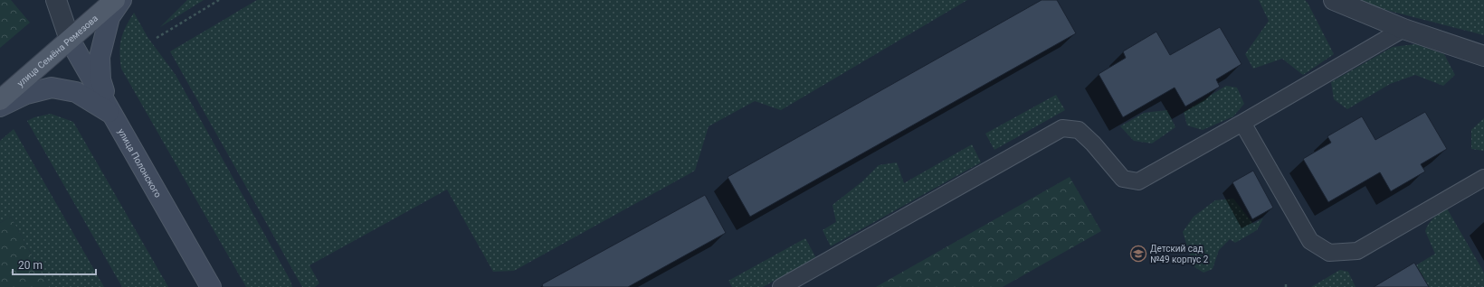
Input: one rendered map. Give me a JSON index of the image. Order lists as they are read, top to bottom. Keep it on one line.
{"streets":{"main road":["улица Семёна Ремезова","улица Полонского"]},"crossings":[["улица Семёна Ремезова","улица Полонского"]],"places":{"school or university":["Детский сад №49 корпус 2"]},"scale_bar":"20 m"}
